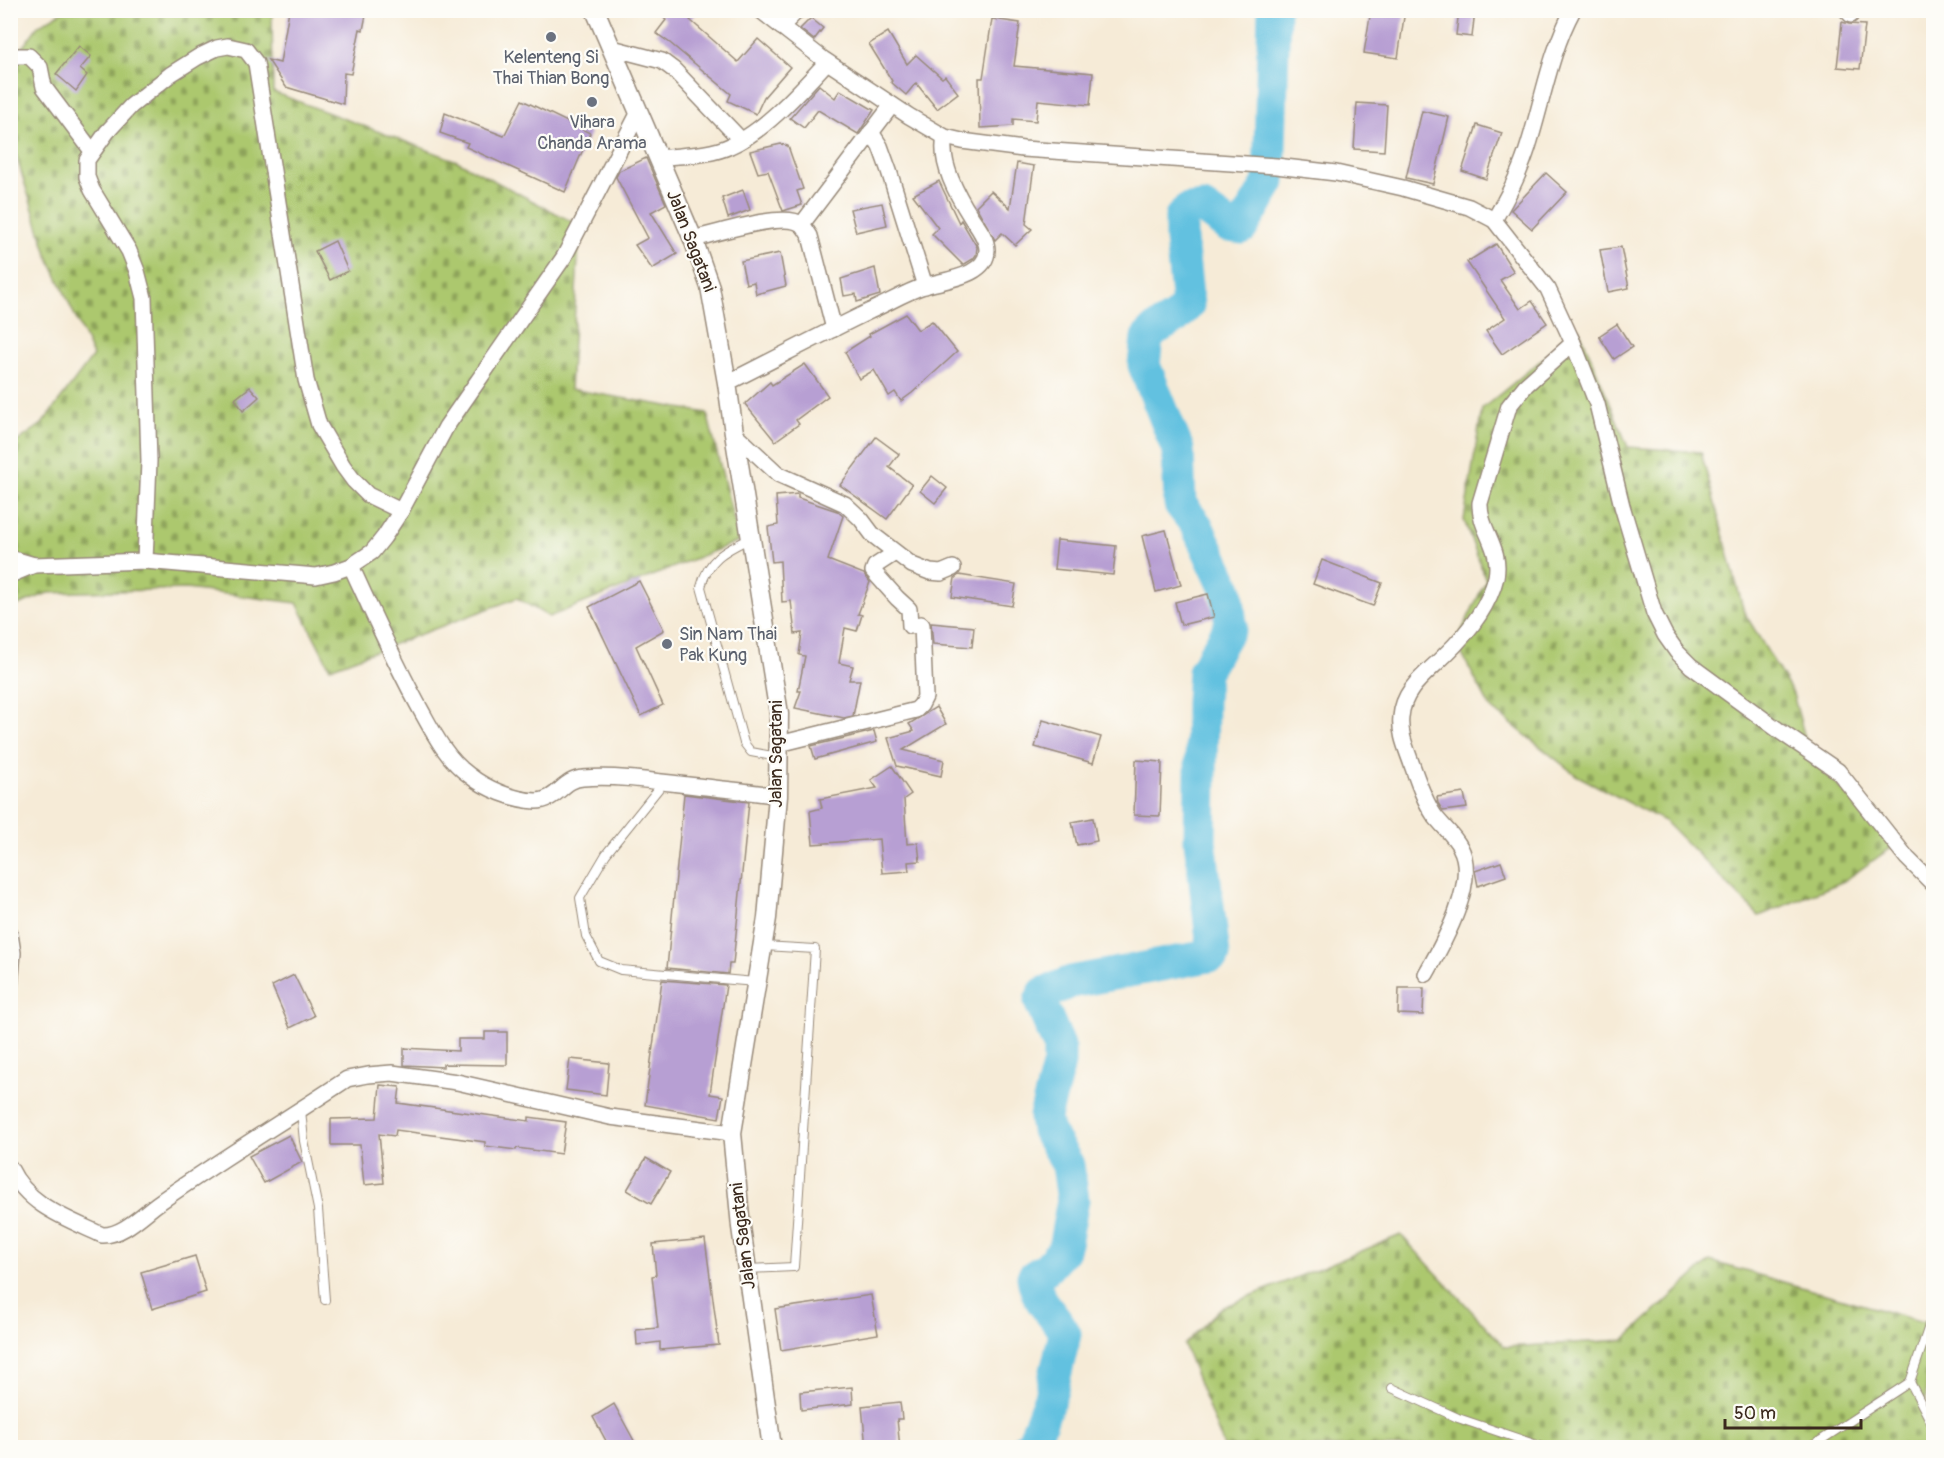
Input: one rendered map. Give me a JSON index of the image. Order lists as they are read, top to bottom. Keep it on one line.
{"streets":{"street":["Jalan Sagatani"]},"places":["Kelenteng Si Thai Thian Bong","Vihara Chanda Arama","Sin Nam Thai Pak Kung"],"scale_bar":"50 m"}
